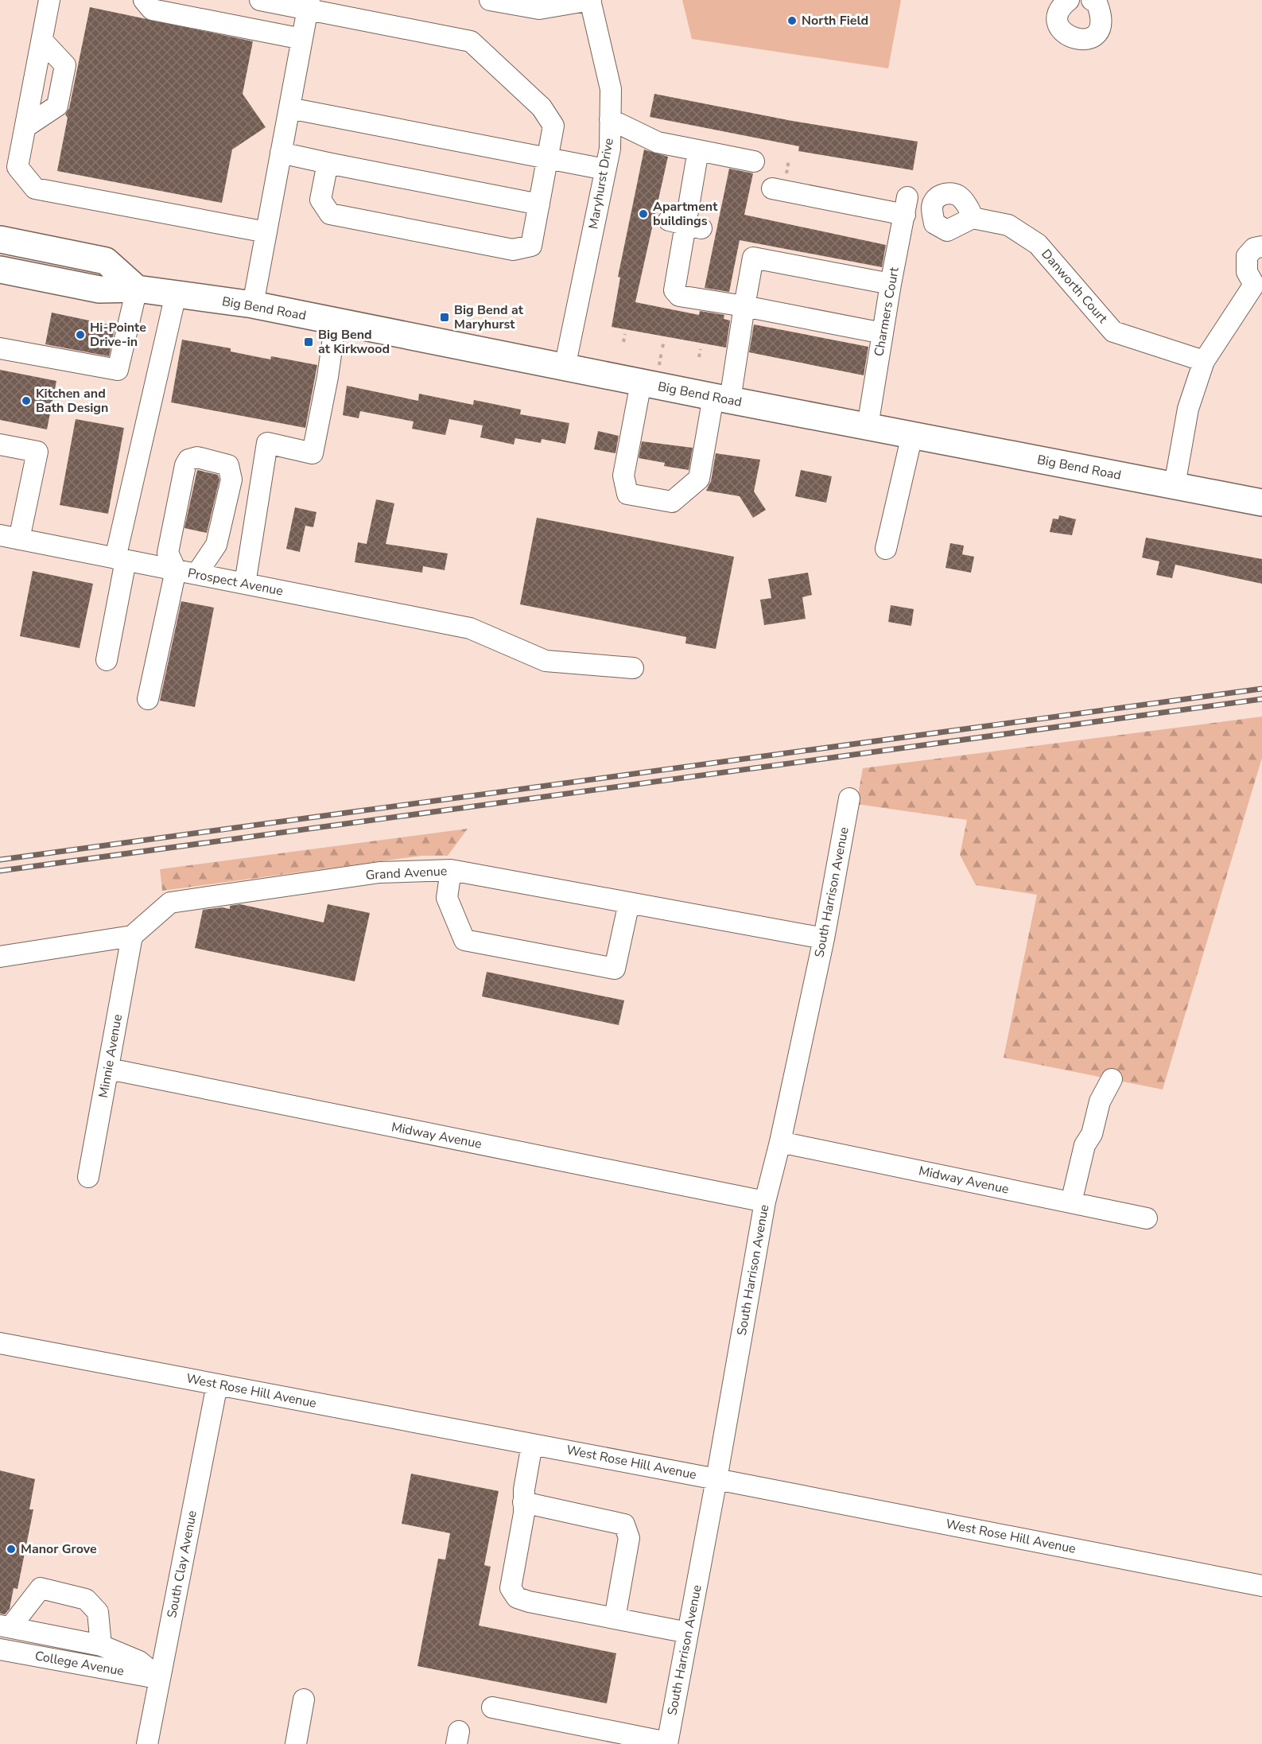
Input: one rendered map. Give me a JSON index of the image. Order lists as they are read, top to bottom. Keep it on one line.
{"streets":{"main road":["Big Bend Road"],"street":["Maryhurst Drive","Danworth Court","Charmers Court","Prospect Avenue","Grand Avenue","South Harrison Avenue","Minnie Avenue","Midway Avenue","West Rose Hill Avenue","South Clay Avenue","College Avenue"]},"crossings":[["Maryhurst Drive","Big Bend Road"],["Big Bend Road","Charmers Court"],["Grand Avenue","South Harrison Avenue"],["Grand Avenue","Minnie Avenue"],["South Harrison Avenue","Midway Avenue"],["South Harrison Avenue","West Rose Hill Avenue"],["Minnie Avenue","Midway Avenue"],["West Rose Hill Avenue","South Clay Avenue"],["South Clay Avenue","College Avenue"]],"places":{"other":["North Field","Apartment buildings","Hi-Pointe Drive-in","Kitchen and Bath Design","Manor Grove"],"transit":["Big Bend at Maryhurst","Big Bend at Kirkwood"]}}
